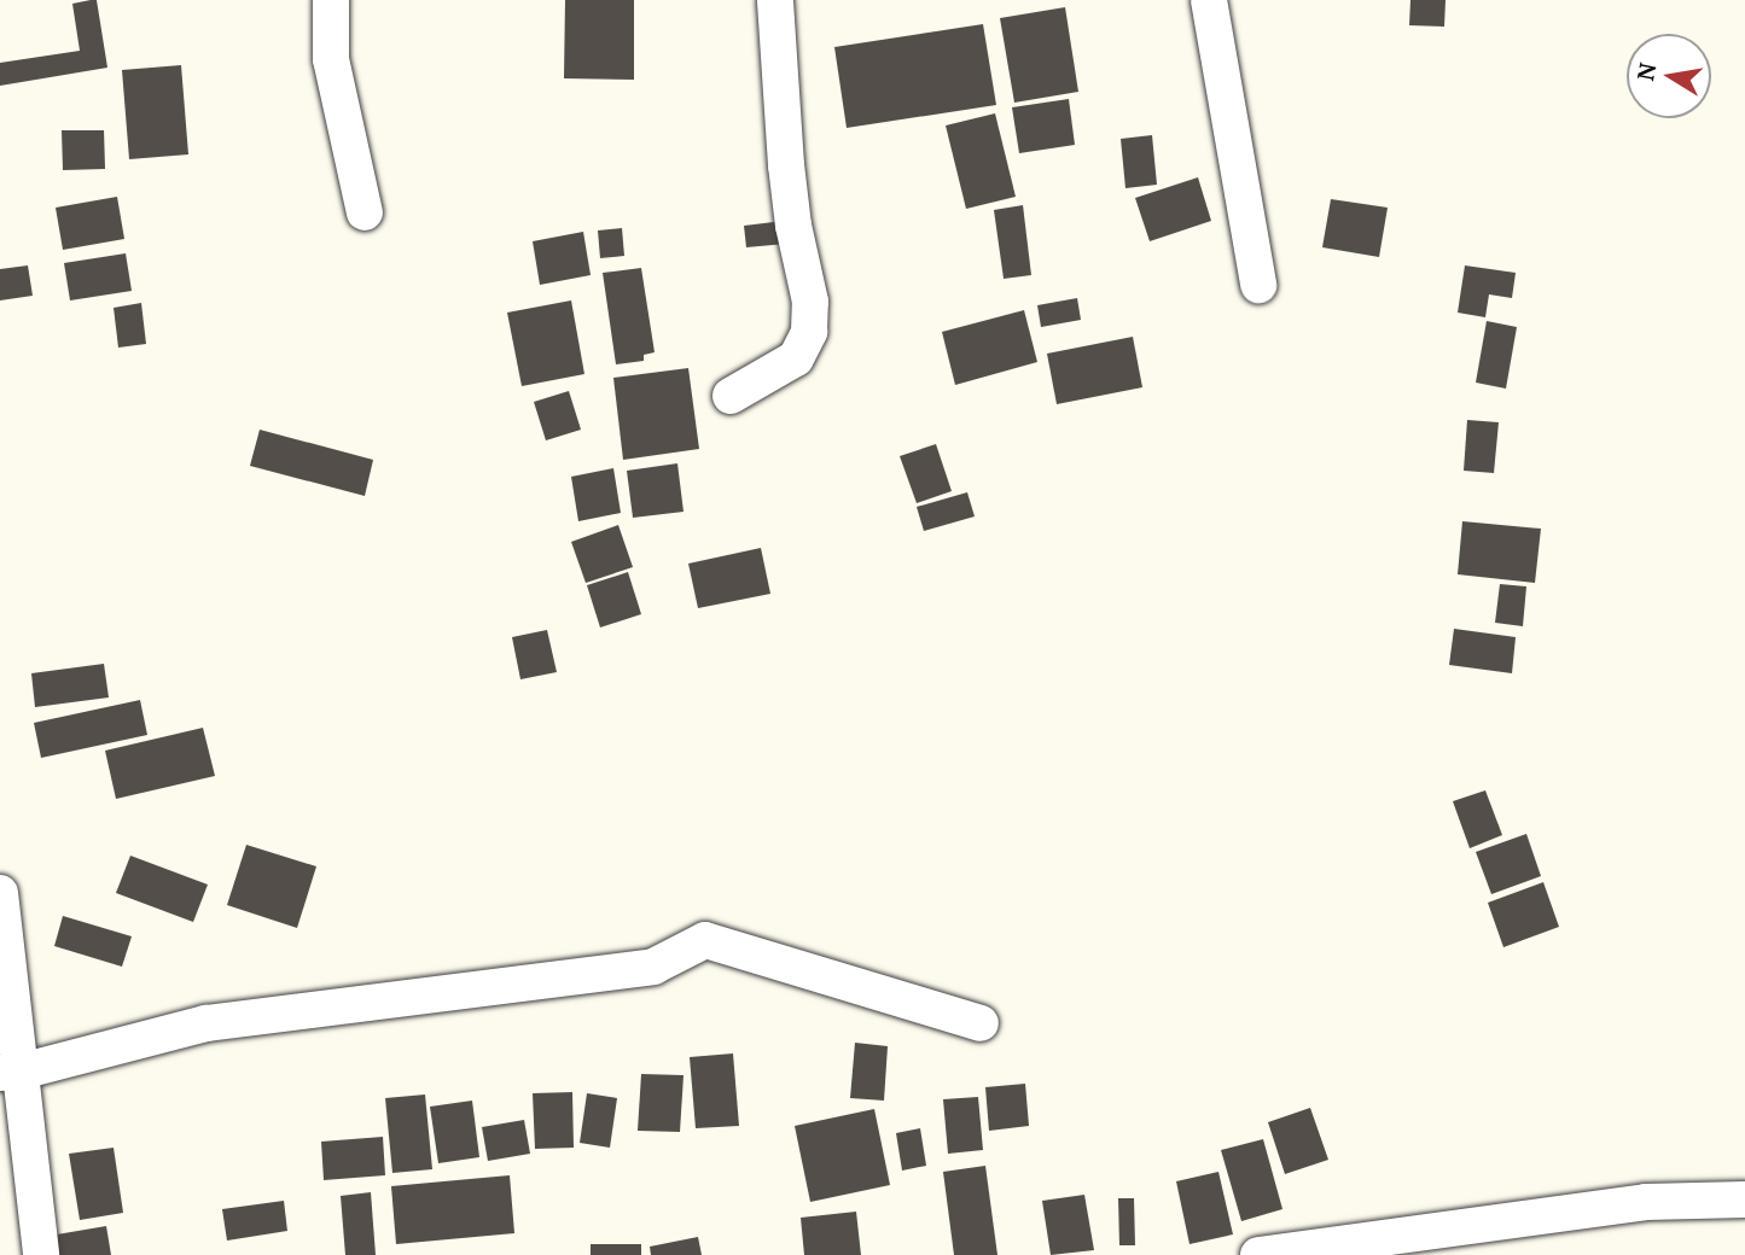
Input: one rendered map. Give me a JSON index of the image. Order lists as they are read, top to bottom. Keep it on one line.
{"north":"left"}
